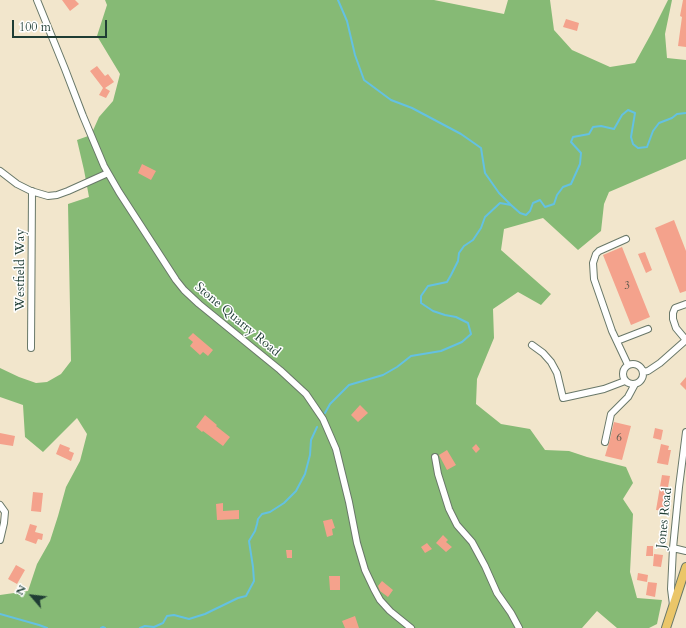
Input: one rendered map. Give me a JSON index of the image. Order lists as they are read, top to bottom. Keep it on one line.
{"streets":{"street":["Westfield Way","Stone Quarry Road","Jones Road"]},"house_numbers":["3","6"],"scale_bar":"100 m","north":"top left"}
